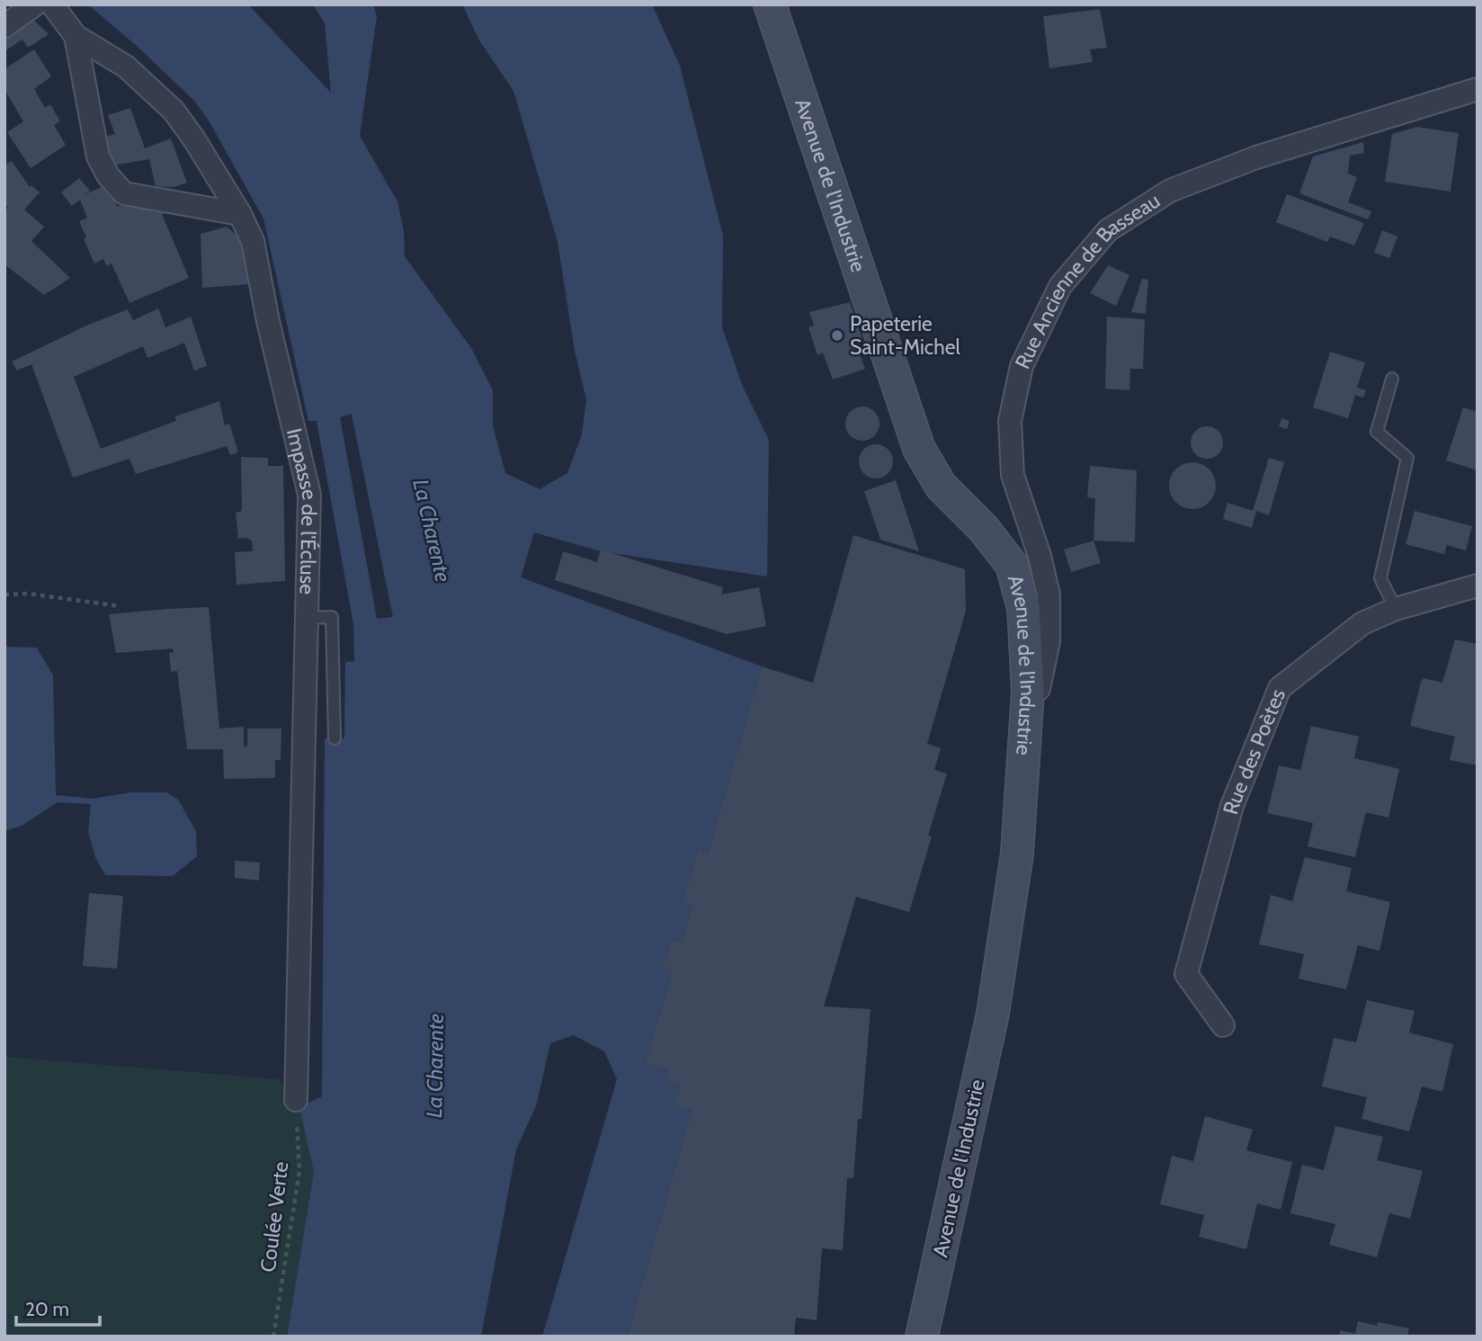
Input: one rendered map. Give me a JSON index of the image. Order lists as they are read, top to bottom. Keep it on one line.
{"streets":{"street":["Avenue de l'Industrie","Rue Ancienne de Basseau","Impasse de l'Écluse","Rue des Poètes"],"path":["Coulée Verte"]},"crossings":[["Avenue de l'Industrie","Rue Ancienne de Basseau"],["Impasse de l'Écluse","Coulée Verte"]],"water":["La Charente"],"places":["Papeterie Saint-Michel"],"scale_bar":"20 m"}
